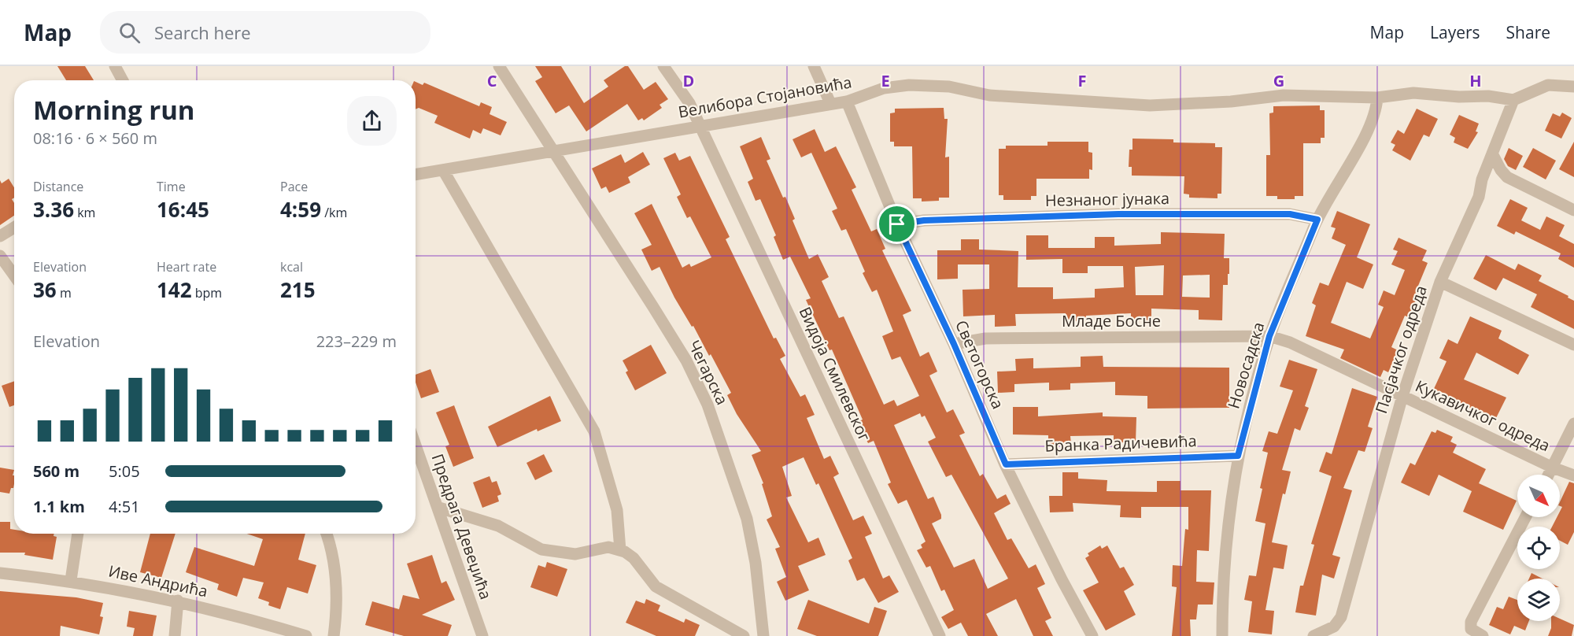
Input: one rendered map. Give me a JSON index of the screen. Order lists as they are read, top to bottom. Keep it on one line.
{"streets":{"street":["Велибора Стојановића","Незнаног јунака","Младе Босне","Пасјачког одреда","Светогорска","Новосадска","Чегарска","Видоја Смилевског","Кукавичког одреда","Бранка Радичевића","Предрага Девеџића","Иве Андрића"]},"crossings":[["Велибора Стојановића","Пасјачког одреда"],["Велибора Стојановића","Светогорска"],["Велибора Стојановића","Новосадска"],["Велибора Стојановића","Чегарска"],["Велибора Стојановића","Видоја Смилевског"],["Незнаног јунака","Светогорска"],["Незнаног јунака","Новосадска"],["Младе Босне","Светогорска"],["Младе Босне","Новосадска"],["Младе Босне","Кукавичког одреда"],["Пасјачког одреда","Кукавичког одреда"],["Светогорска","Бранка Радичевића"],["Новосадска","Кукавичког одреда"],["Новосадска","Бранка Радичевића"]],"north":"bottom right","page":{"header":"Map","search":"Search here","nav":["Map","Layers","Share"],"heading":["Morning run","08:16 · 6 × 560 m"],"stats":[["Distance","3.36 km"],["Time","16:45"],["Pace","4:59 /km"],["Elevation","36 m"],["Heart rate","142 bpm"],["kcal","215"]],"chart":["Elevation","223–229 m"],"list":[{"name":"560 m","note":"5:05"},{"name":"1.1 km","note":"4:51"}]},"grid":{"columns":["C","D","E","F","G","H"]}}
